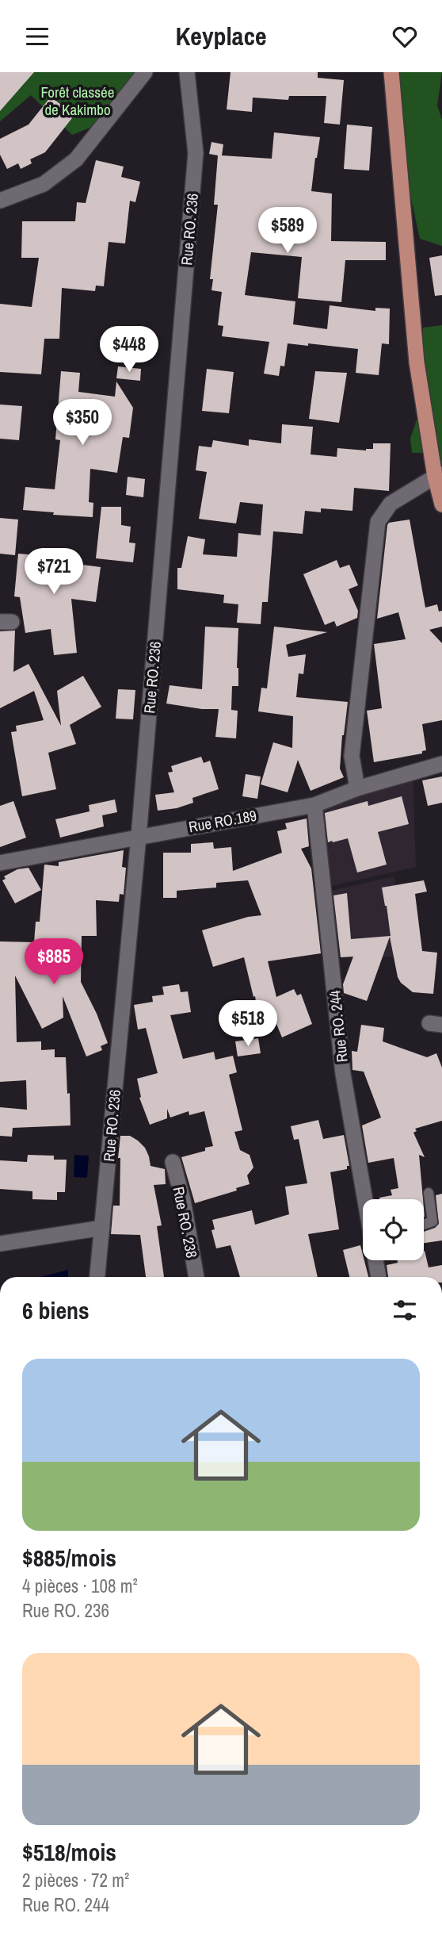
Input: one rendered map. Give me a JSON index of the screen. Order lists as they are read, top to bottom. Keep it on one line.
{"streets":{"street":["Rue RO. 236","Rue RO.189","Rue RO. 244","Rue RO. 238"]},"crossings":[["Rue RO. 236","Rue RO.189"],["Rue RO.189","Rue RO. 244"]],"parks":["Forêt classée de Kakimbo"],"page":{"header":"Keyplace","price":["$589","$448","$350","$721","$885","$518"],"heading":"6 biens","list":[{"name":"$885/mois","note":"4 pièces · 108 m² · Rue RO. 236"},{"name":"$518/mois","note":"2 pièces · 72 m² · Rue RO. 244"}]}}
